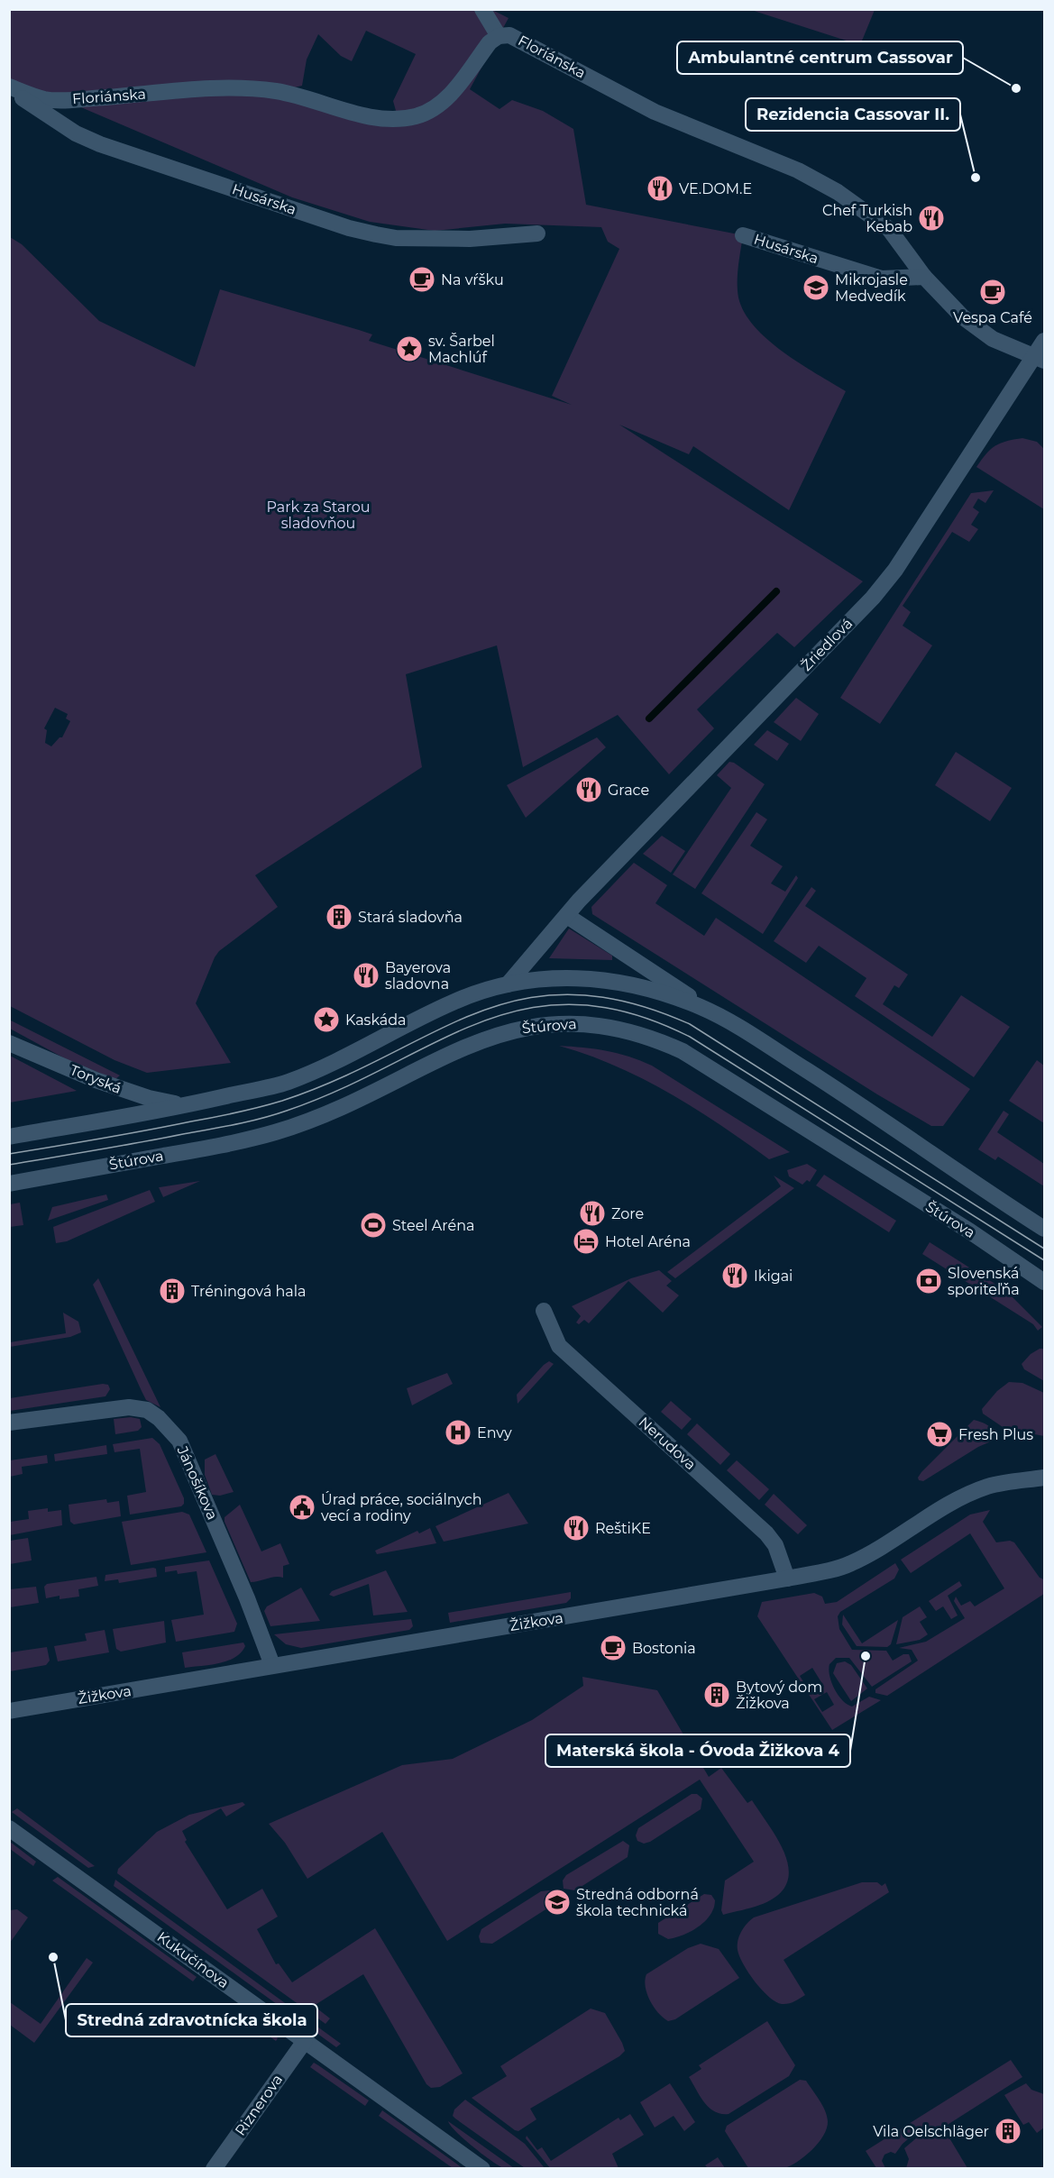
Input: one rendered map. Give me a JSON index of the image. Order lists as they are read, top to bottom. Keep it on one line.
{"streets":{"street":["Floriánska","Husárska","Žriedlová","Štúrova","Toryská","Nerudova","Jánošíkova","Žižkova","Kukučínova","Riznerova"]},"crossings":[["Floriánska","Husárska"],["Floriánska","Žriedlová"],["Nerudova","Žižkova"],["Jánošíkova","Žižkova"],["Kukučínova","Riznerova"]],"parks":["Park za Starou sladovňou"],"places":{"other":["Ambulantné centrum Cassovar","Rezidencia Cassovar II.","Materská škola - Óvoda Žižkova 4","Stredná zdravotnícka škola"],"restaurant":["VE.DOM.E","Chef Turkish Kebab","Grace","Bayerova sladovna","Zore","Ikigai","ReštiKE"],"cafe":["Na vŕšku","Vespa Café","Bostonia"],"school or university":["Mikrojasle Medvedík","Stredná odborná škola technická"],"place":["sv. Šarbel Machlúf","Kaskáda"],"building":["Stará sladovňa","Tréningová hala","Bytový dom Žižkova","Vila Oelschläger"],"sports":["Steel Aréna"],"hotel":["Hotel Aréna"],"bank":["Slovenská sporiteľňa"],"hospital":["Envy"],"supermarket":["Fresh Plus"],"public building":["Úrad práce, sociálnych vecí a rodiny"]}}
